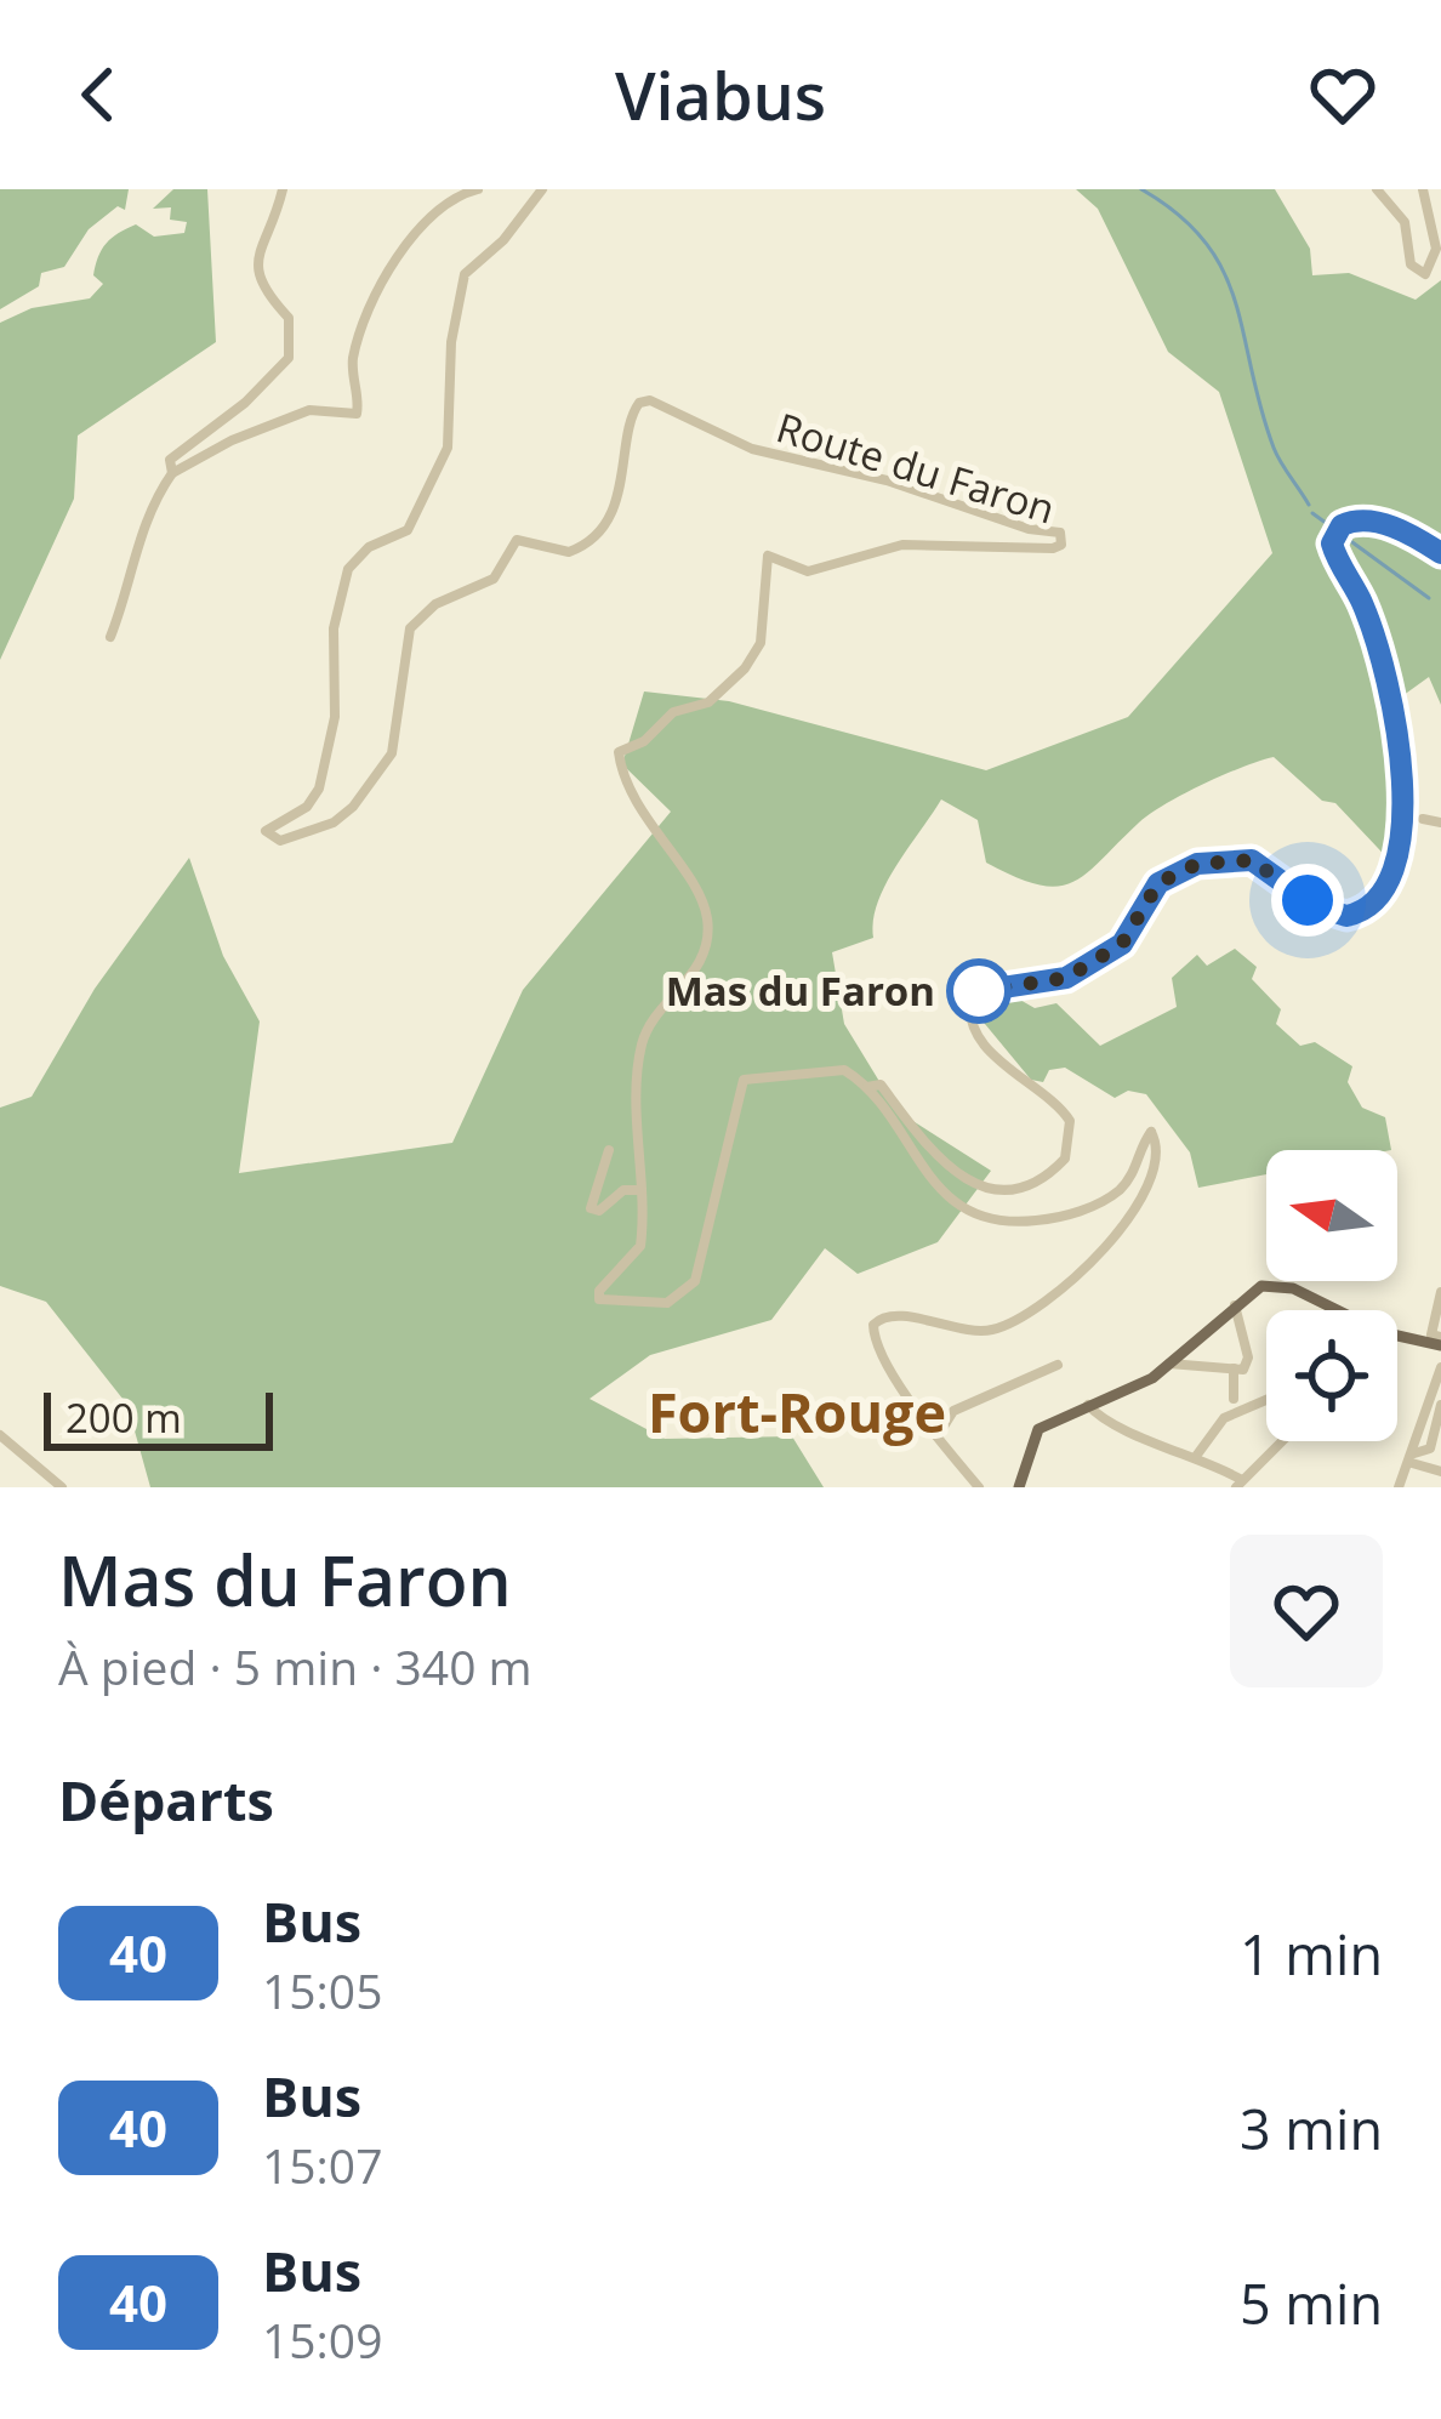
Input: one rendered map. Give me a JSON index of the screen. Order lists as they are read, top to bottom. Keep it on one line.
{"streets":{"street":["Route du Faron"]},"districts":["Fort-Rouge"],"places":["Mas du Faron"],"lines":["bus line 40"],"scale_bar":"200 m","north":"left","page":{"header":"Viabus","scale":"200 m","heading":[["Mas du Faron","À pied · 5 min · 340 m"],"Départs"],"list":[{"mark":"40","name":"Bus","note":"15:05","value":"1 min"},{"mark":"40","name":"Bus","note":"15:07","value":"3 min"},{"mark":"40","name":"Bus","note":"15:09","value":"5 min"}]}}
